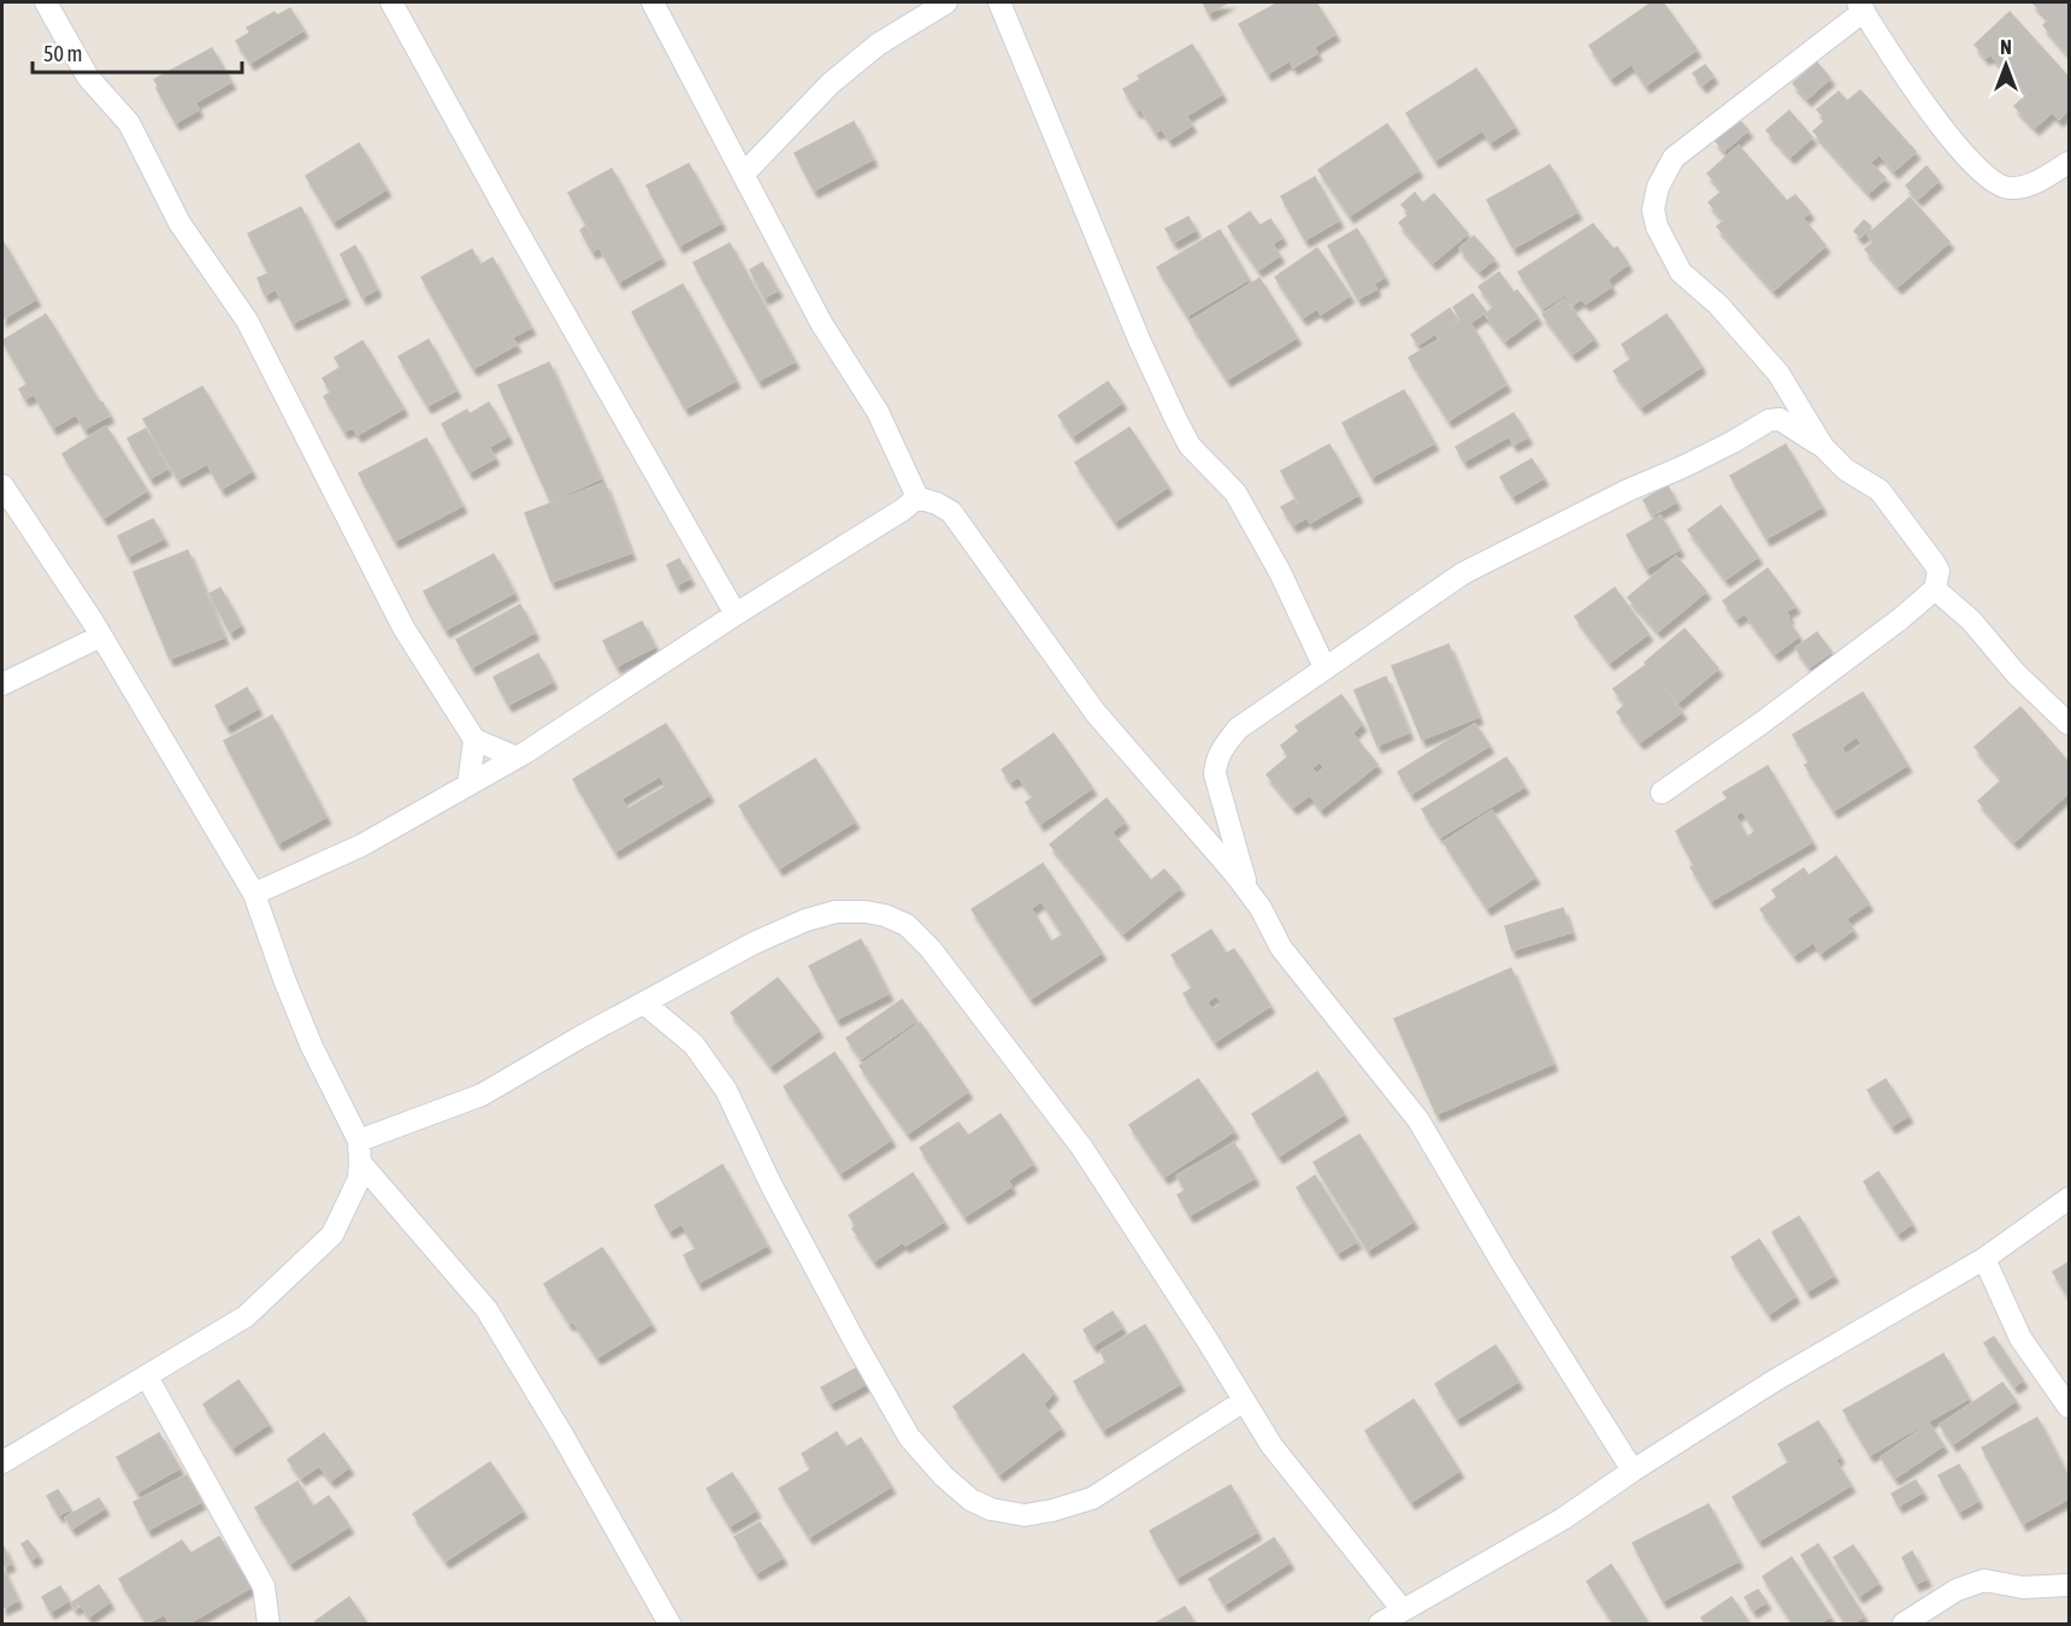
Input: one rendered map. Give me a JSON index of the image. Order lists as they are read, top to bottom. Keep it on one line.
{"scale_bar":"50 m","north":"top"}
